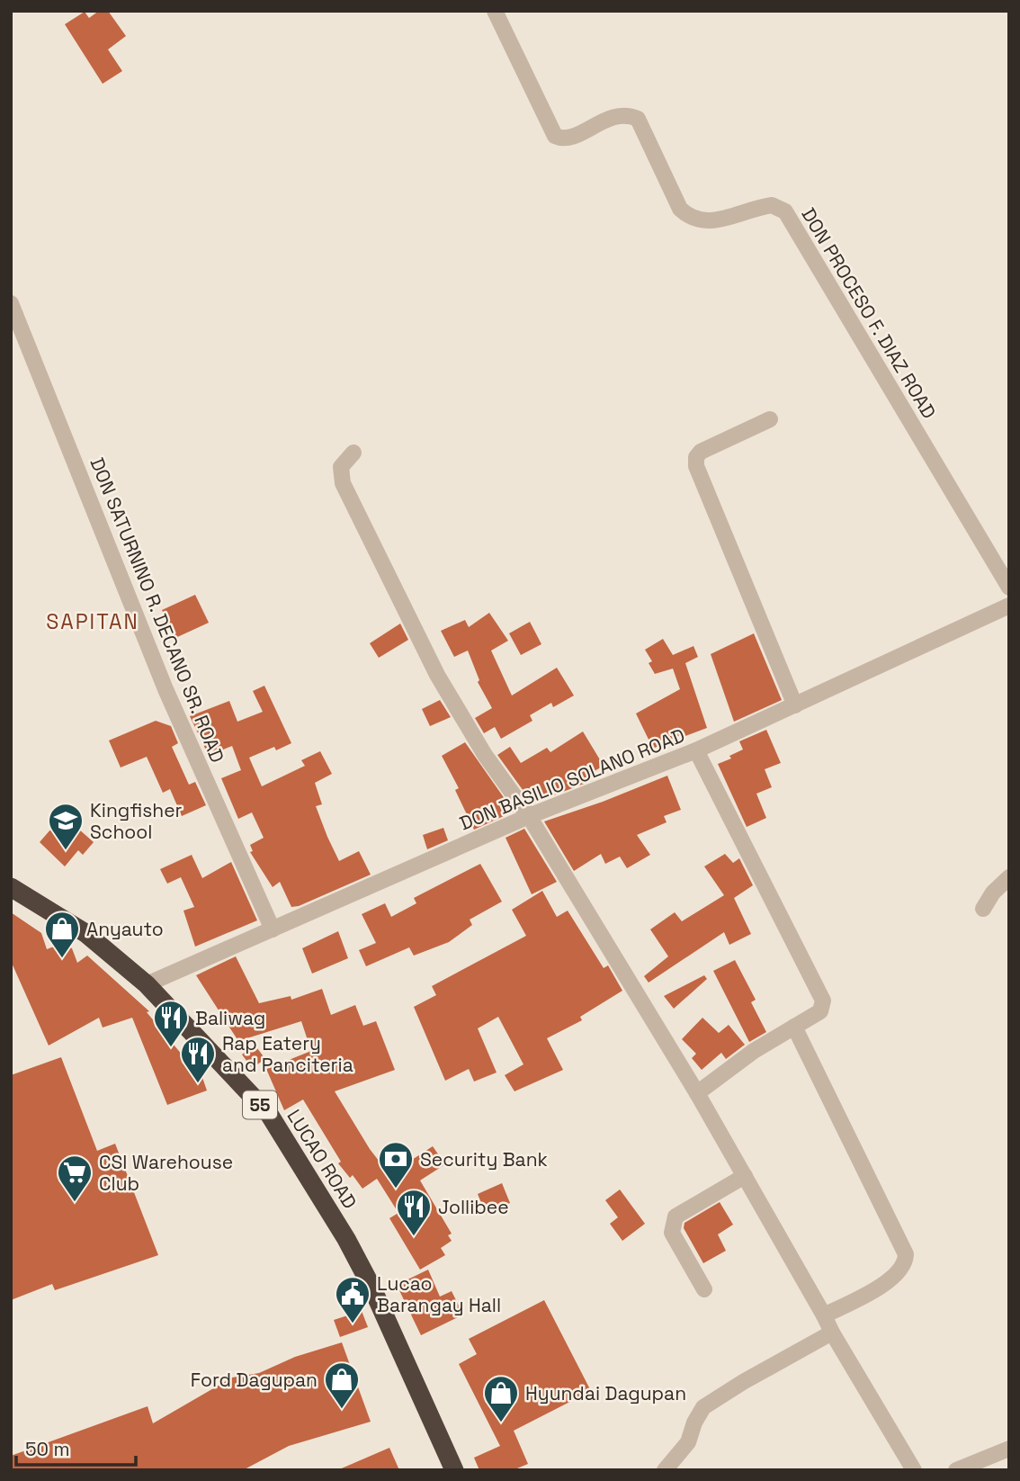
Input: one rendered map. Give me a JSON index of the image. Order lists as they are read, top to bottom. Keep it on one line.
{"streets":{"highway":["55","LUCAO ROAD"],"street":["DON PROCESO F. DIAZ ROAD","DON SATURNINO R. DECANO SR. ROAD","DON BASILIO SOLANO ROAD"]},"crossings":[["DON SATURNINO R. DECANO SR. ROAD","DON BASILIO SOLANO ROAD"],["DON BASILIO SOLANO ROAD","LUCAO ROAD"]],"districts":["SAPITAN"],"places":{"school or university":["Kingfisher School"],"shop":["Anyauto","Ford Dagupan","Hyundai Dagupan"],"restaurant":["Baliwag","Rap Eatery and Panciteria","Jollibee"],"bank":["Security Bank"],"supermarket":["CSI Warehouse Club"],"public building":["Lucao Barangay Hall"]},"scale_bar":"50 m"}
